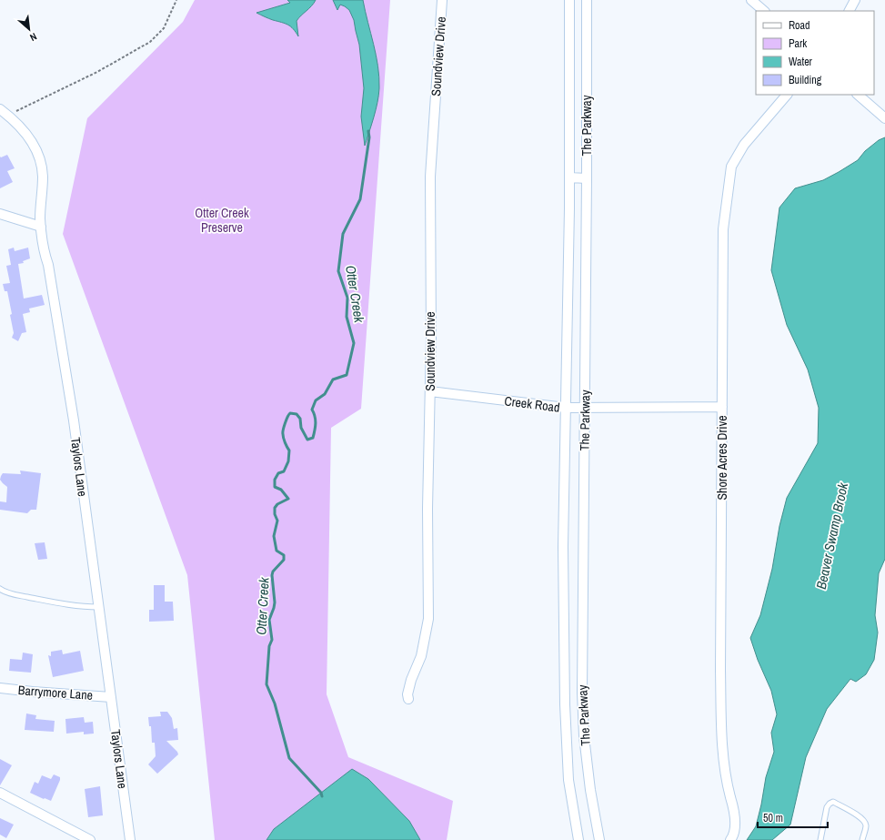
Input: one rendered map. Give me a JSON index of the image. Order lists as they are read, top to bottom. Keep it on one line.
{"streets":{"street":["Soundview Drive","The Parkway","Creek Road","Shore Acres Drive","Taylors Lane","Barrymore Lane"]},"crossings":[["Soundview Drive","Creek Road"],["The Parkway","Creek Road"],["Creek Road","Shore Acres Drive"],["Taylors Lane","Barrymore Lane"]],"water":["Otter Creek","Beaver Swamp Brook"],"parks":["Otter Creek Preserve"],"legend":["Road","Park","Water","Building"],"scale_bar":"50 m","north":"bottom right"}
